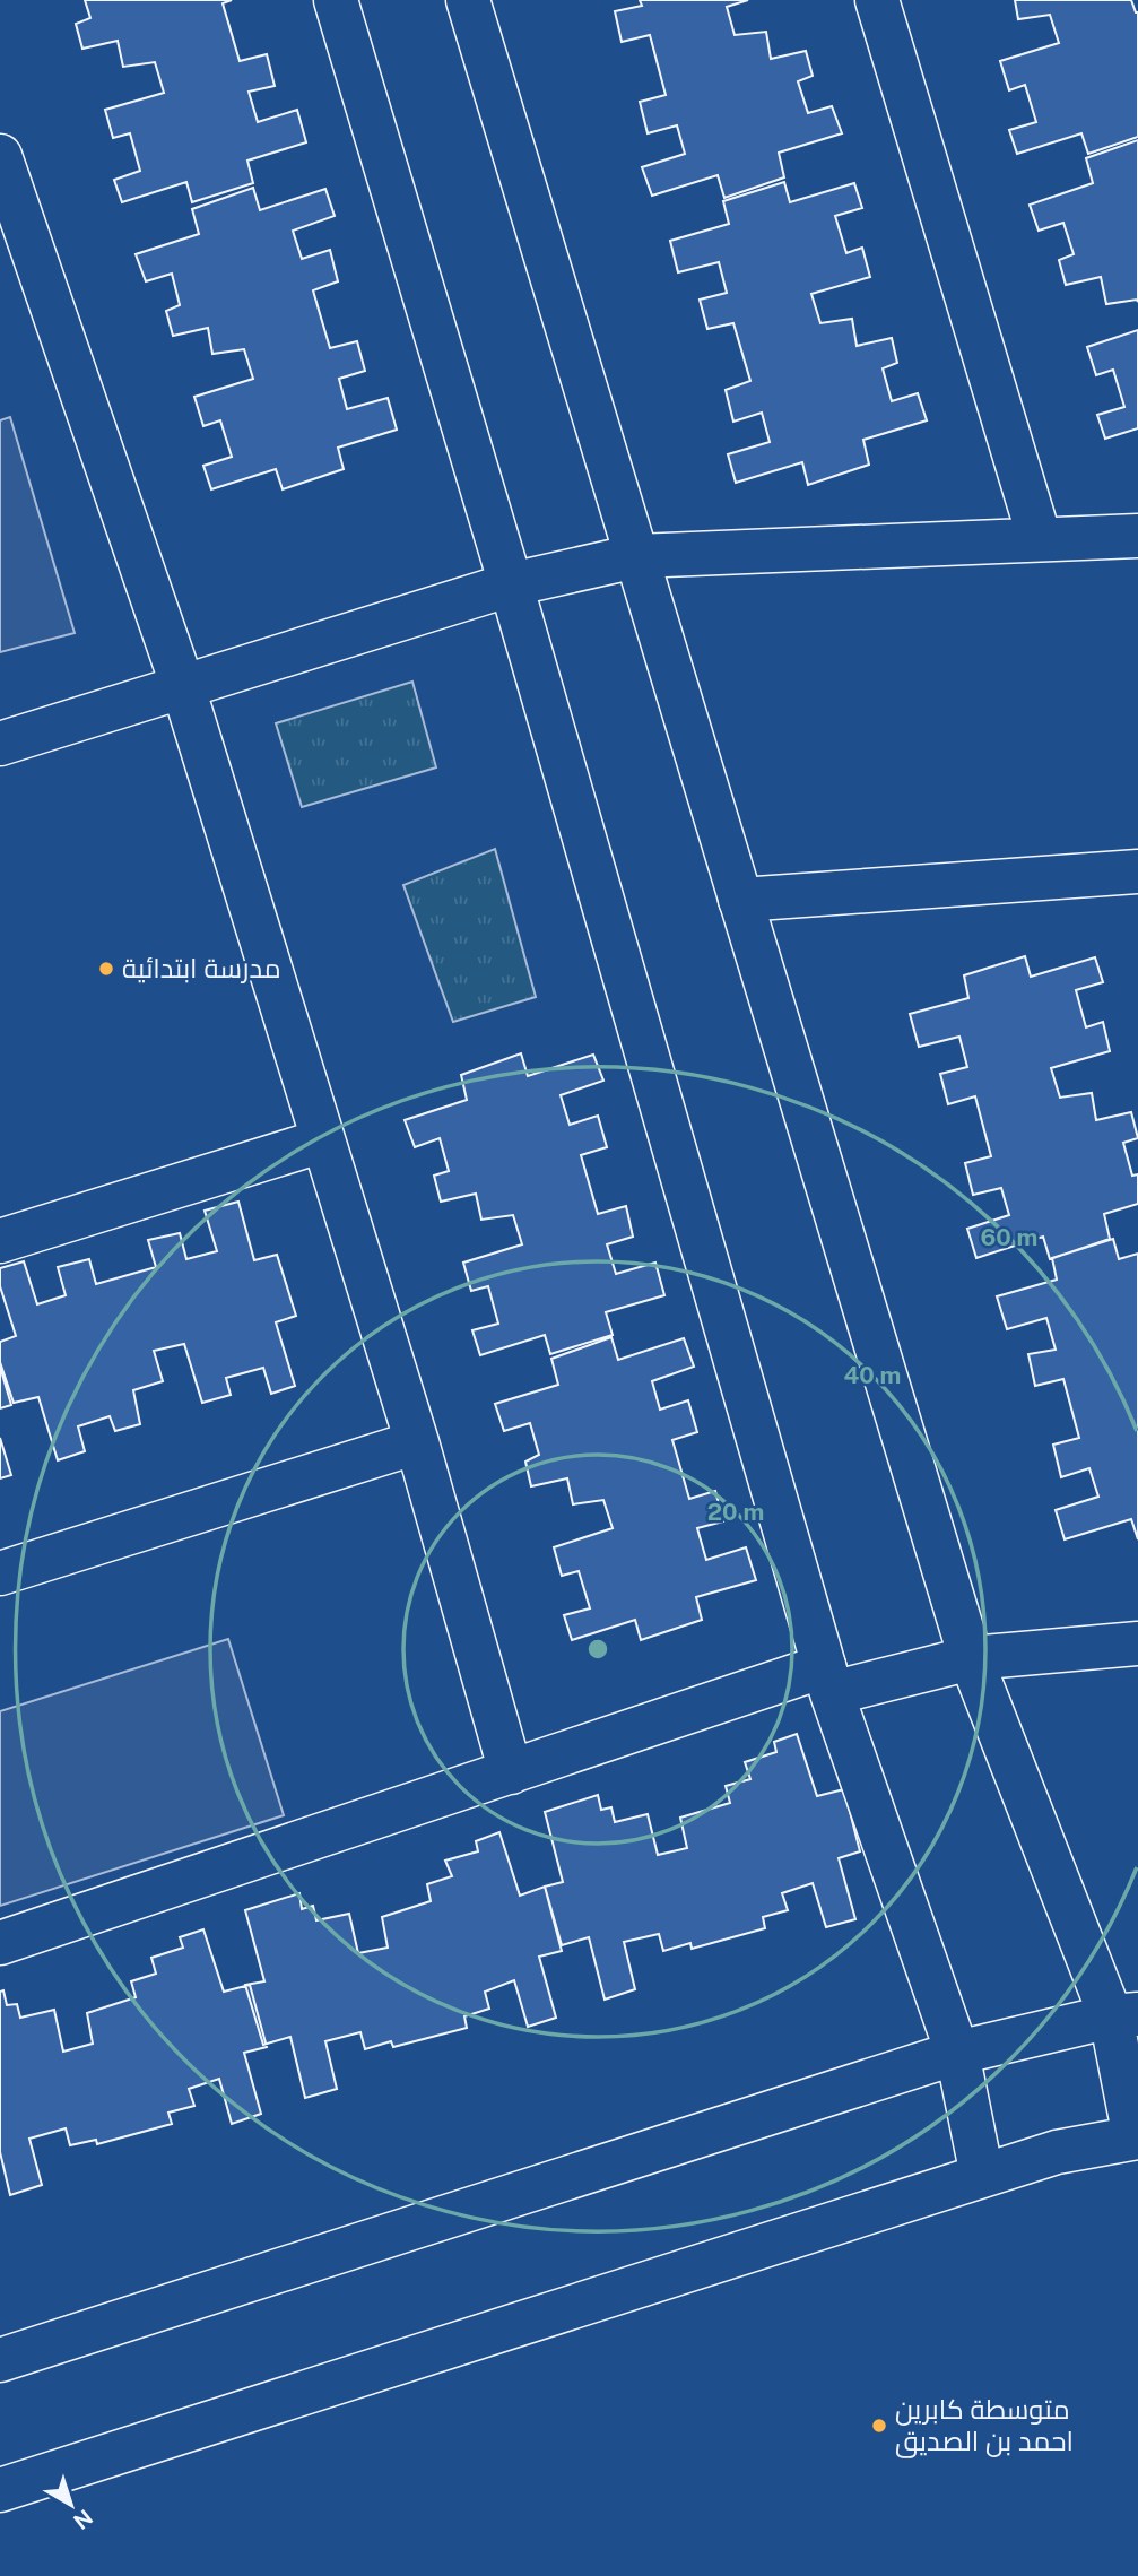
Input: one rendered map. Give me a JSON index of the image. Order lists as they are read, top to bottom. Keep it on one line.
{"places":["مدرسة ابتدائية","متوسطة كابرين احمد بن الصديق"],"north":"bottom right","rings":["60 m","40 m","20 m"]}
